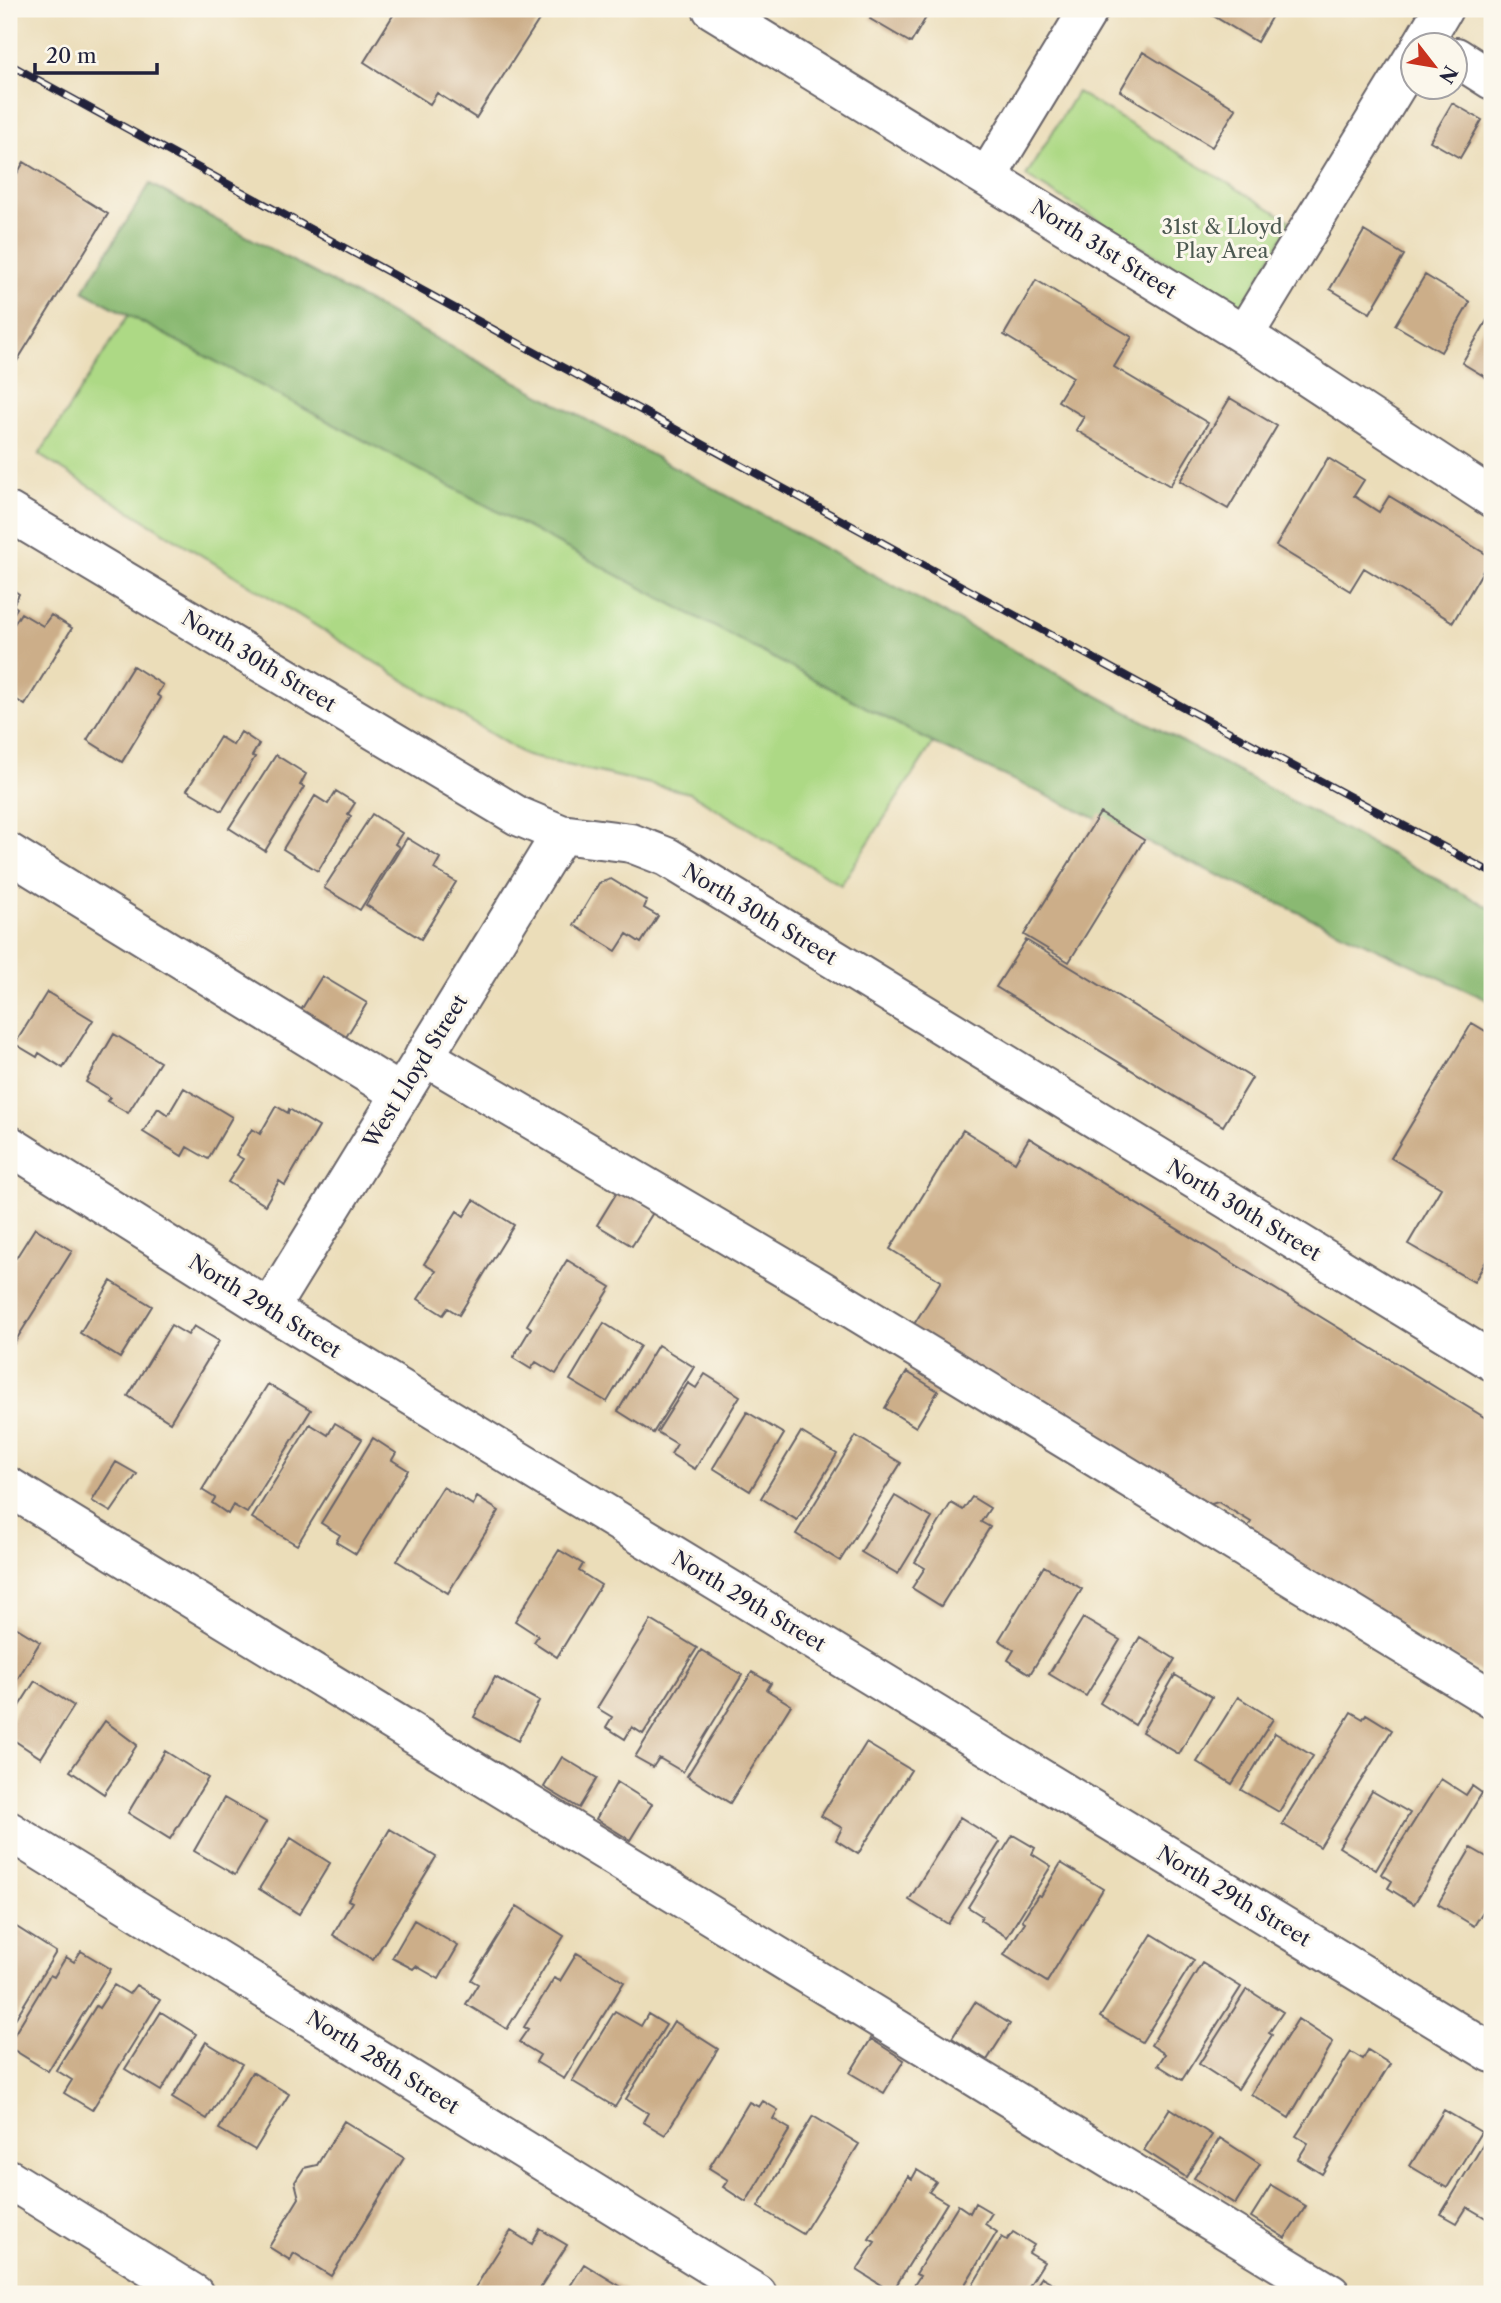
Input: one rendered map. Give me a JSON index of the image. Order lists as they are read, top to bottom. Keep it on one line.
{"streets":{"street":["North 31st Street","North 30th Street","West Lloyd Street","North 29th Street","North 28th Street"]},"crossings":[["North 30th Street","West Lloyd Street"],["West Lloyd Street","North 29th Street"]],"parks":["31st & Lloyd Play Area"],"scale_bar":"20 m","north":"bottom right"}
